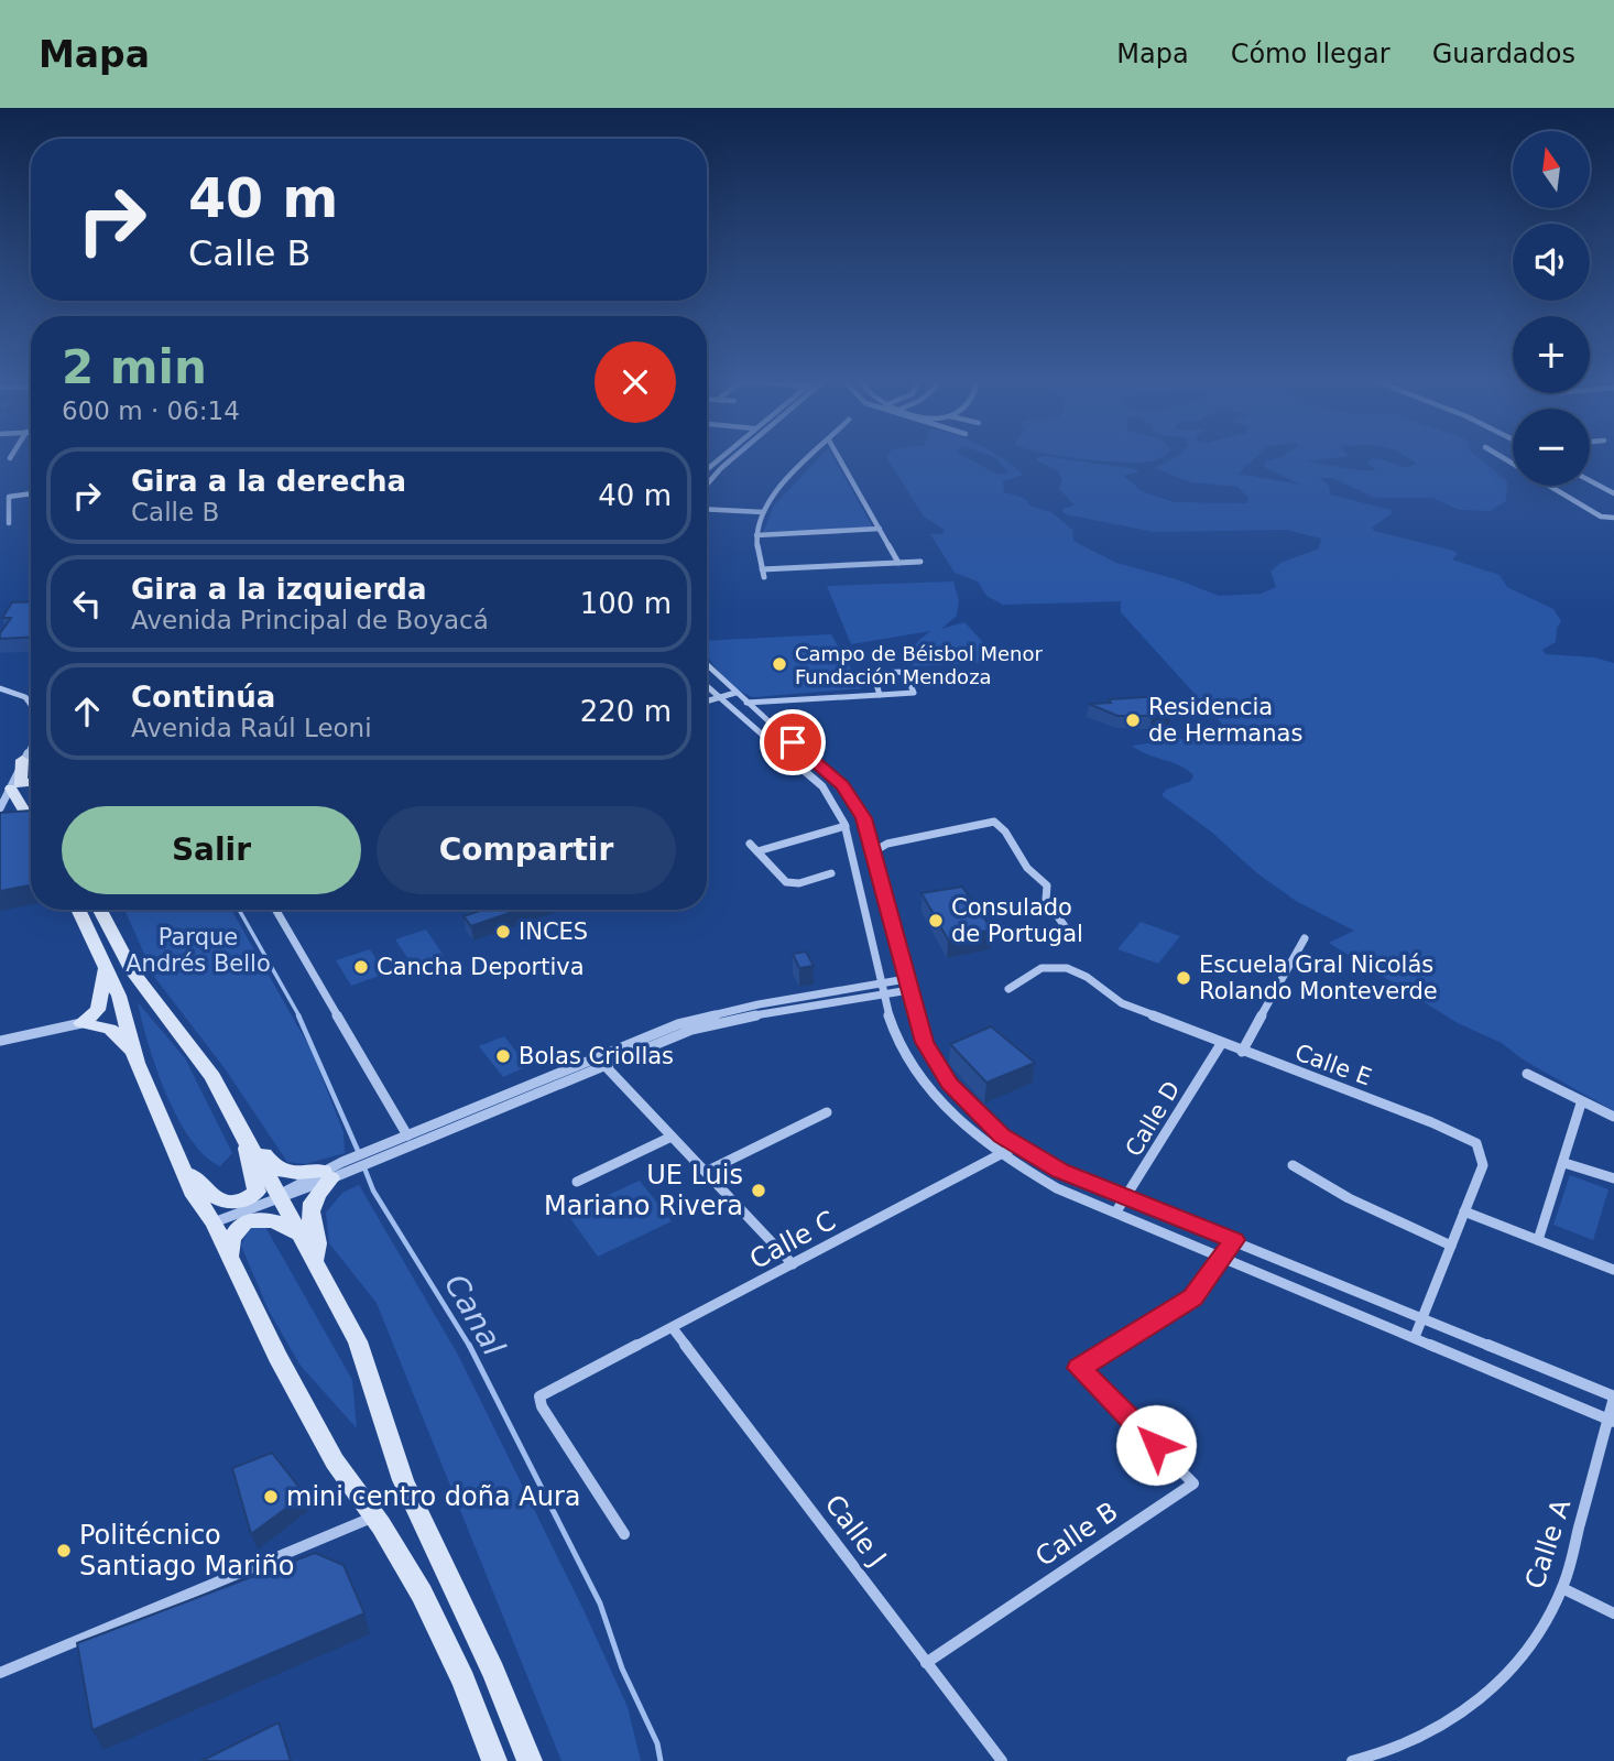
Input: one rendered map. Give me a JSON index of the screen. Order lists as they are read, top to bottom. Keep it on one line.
{"streets":{"street":["Calle E","Calle D","Calle C","Calle J","Calle B","Calle A"]},"crossings":[["Calle E","Calle D"],["Calle C","Calle J"],["Calle J","Calle B"]],"water":["Canal"],"parks":["Parque Andrés Bello"],"places":["Campo de Béisbol Menor Fundación Mendoza","Residencia de Hermanas","Consulado de Portugal","INCES","Cancha Deportiva","Escuela Gral Nicolás Rolando Monteverde","Bolas Criollas","UE Luis Mariano Rivera","mini centro doña Aura","Politécnico Santiago Mariño"],"north":"top","page":{"header":"Mapa","nav":["Mapa","Cómo llegar","Guardados"],"map_buttons":["+","−"],"turn":["40 m","Calle B"],"heading":["2 min","600 m · 06:14"],"list":[{"name":"Gira a la derecha","note":"Calle B","value":"40 m"},{"name":"Gira a la izquierda","note":"Avenida Principal de Boyacá","value":"100 m"},{"name":"Continúa","note":"Avenida Raúl Leoni","value":"220 m"}],"buttons":["Salir","Compartir"]}}
